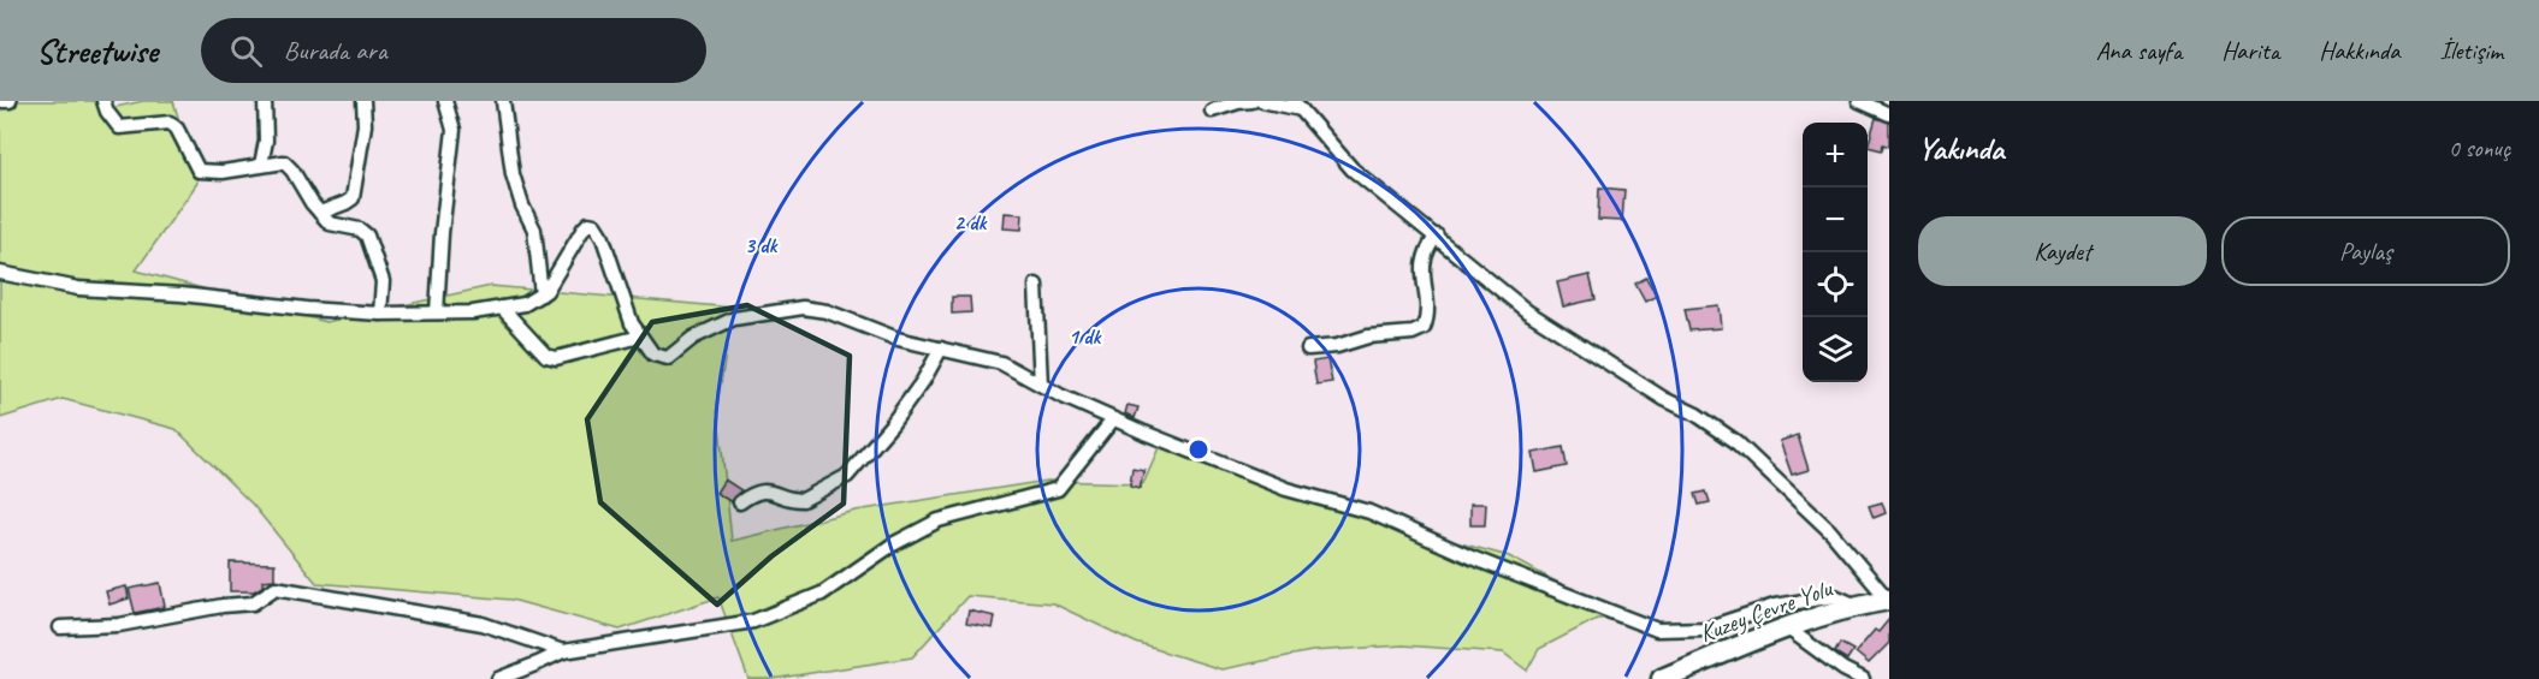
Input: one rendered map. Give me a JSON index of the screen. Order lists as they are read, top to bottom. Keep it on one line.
{"streets":{"main road":["Kuzey Çevre Yolu"]},"page":{"header":"Streetwise","search":"Burada ara","nav":["Ana sayfa","Harita","Hakkında","İletişim"],"heading":["Yakında","0 sonuç"],"map_buttons":["+","−"],"buttons":["Kaydet","Paylaş"]},"rings":["2 dk","3 dk","1 dk"]}
